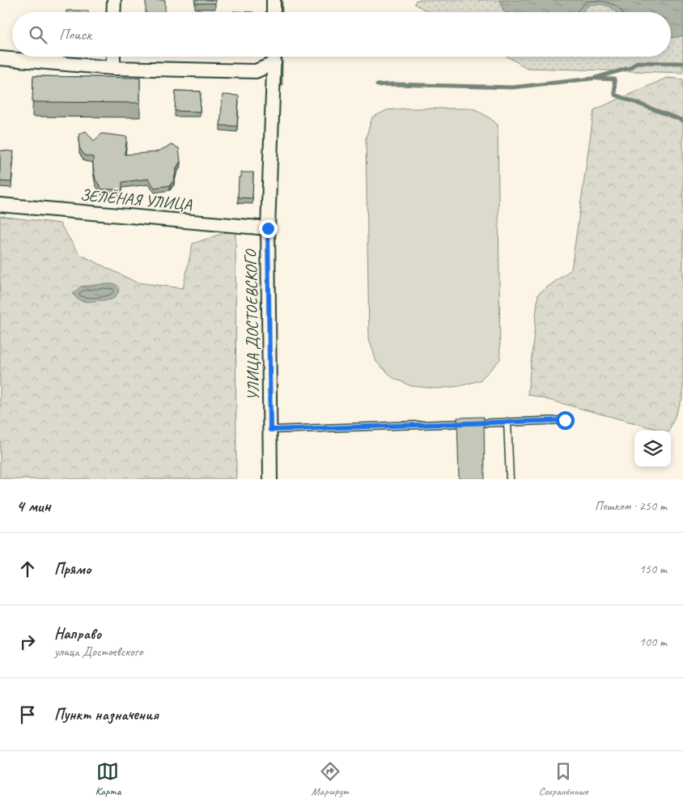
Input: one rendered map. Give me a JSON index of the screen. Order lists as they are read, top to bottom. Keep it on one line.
{"streets":{"street":["ЗЕЛЁНАЯ УЛИЦА","УЛИЦА ДОСТОЕВСКОГО"]},"crossings":[["ЗЕЛЁНАЯ УЛИЦА","УЛИЦА ДОСТОЕВСКОГО"]],"page":{"search":"Поиск","heading":["4 мин","Пешком · 250 m"],"list":[["Прямо","150 m"],["Направо","улица Достоевского","100 m"],"Пункт назначения"],"nav":["Карта","Маршрут","Сохранённые"]}}
